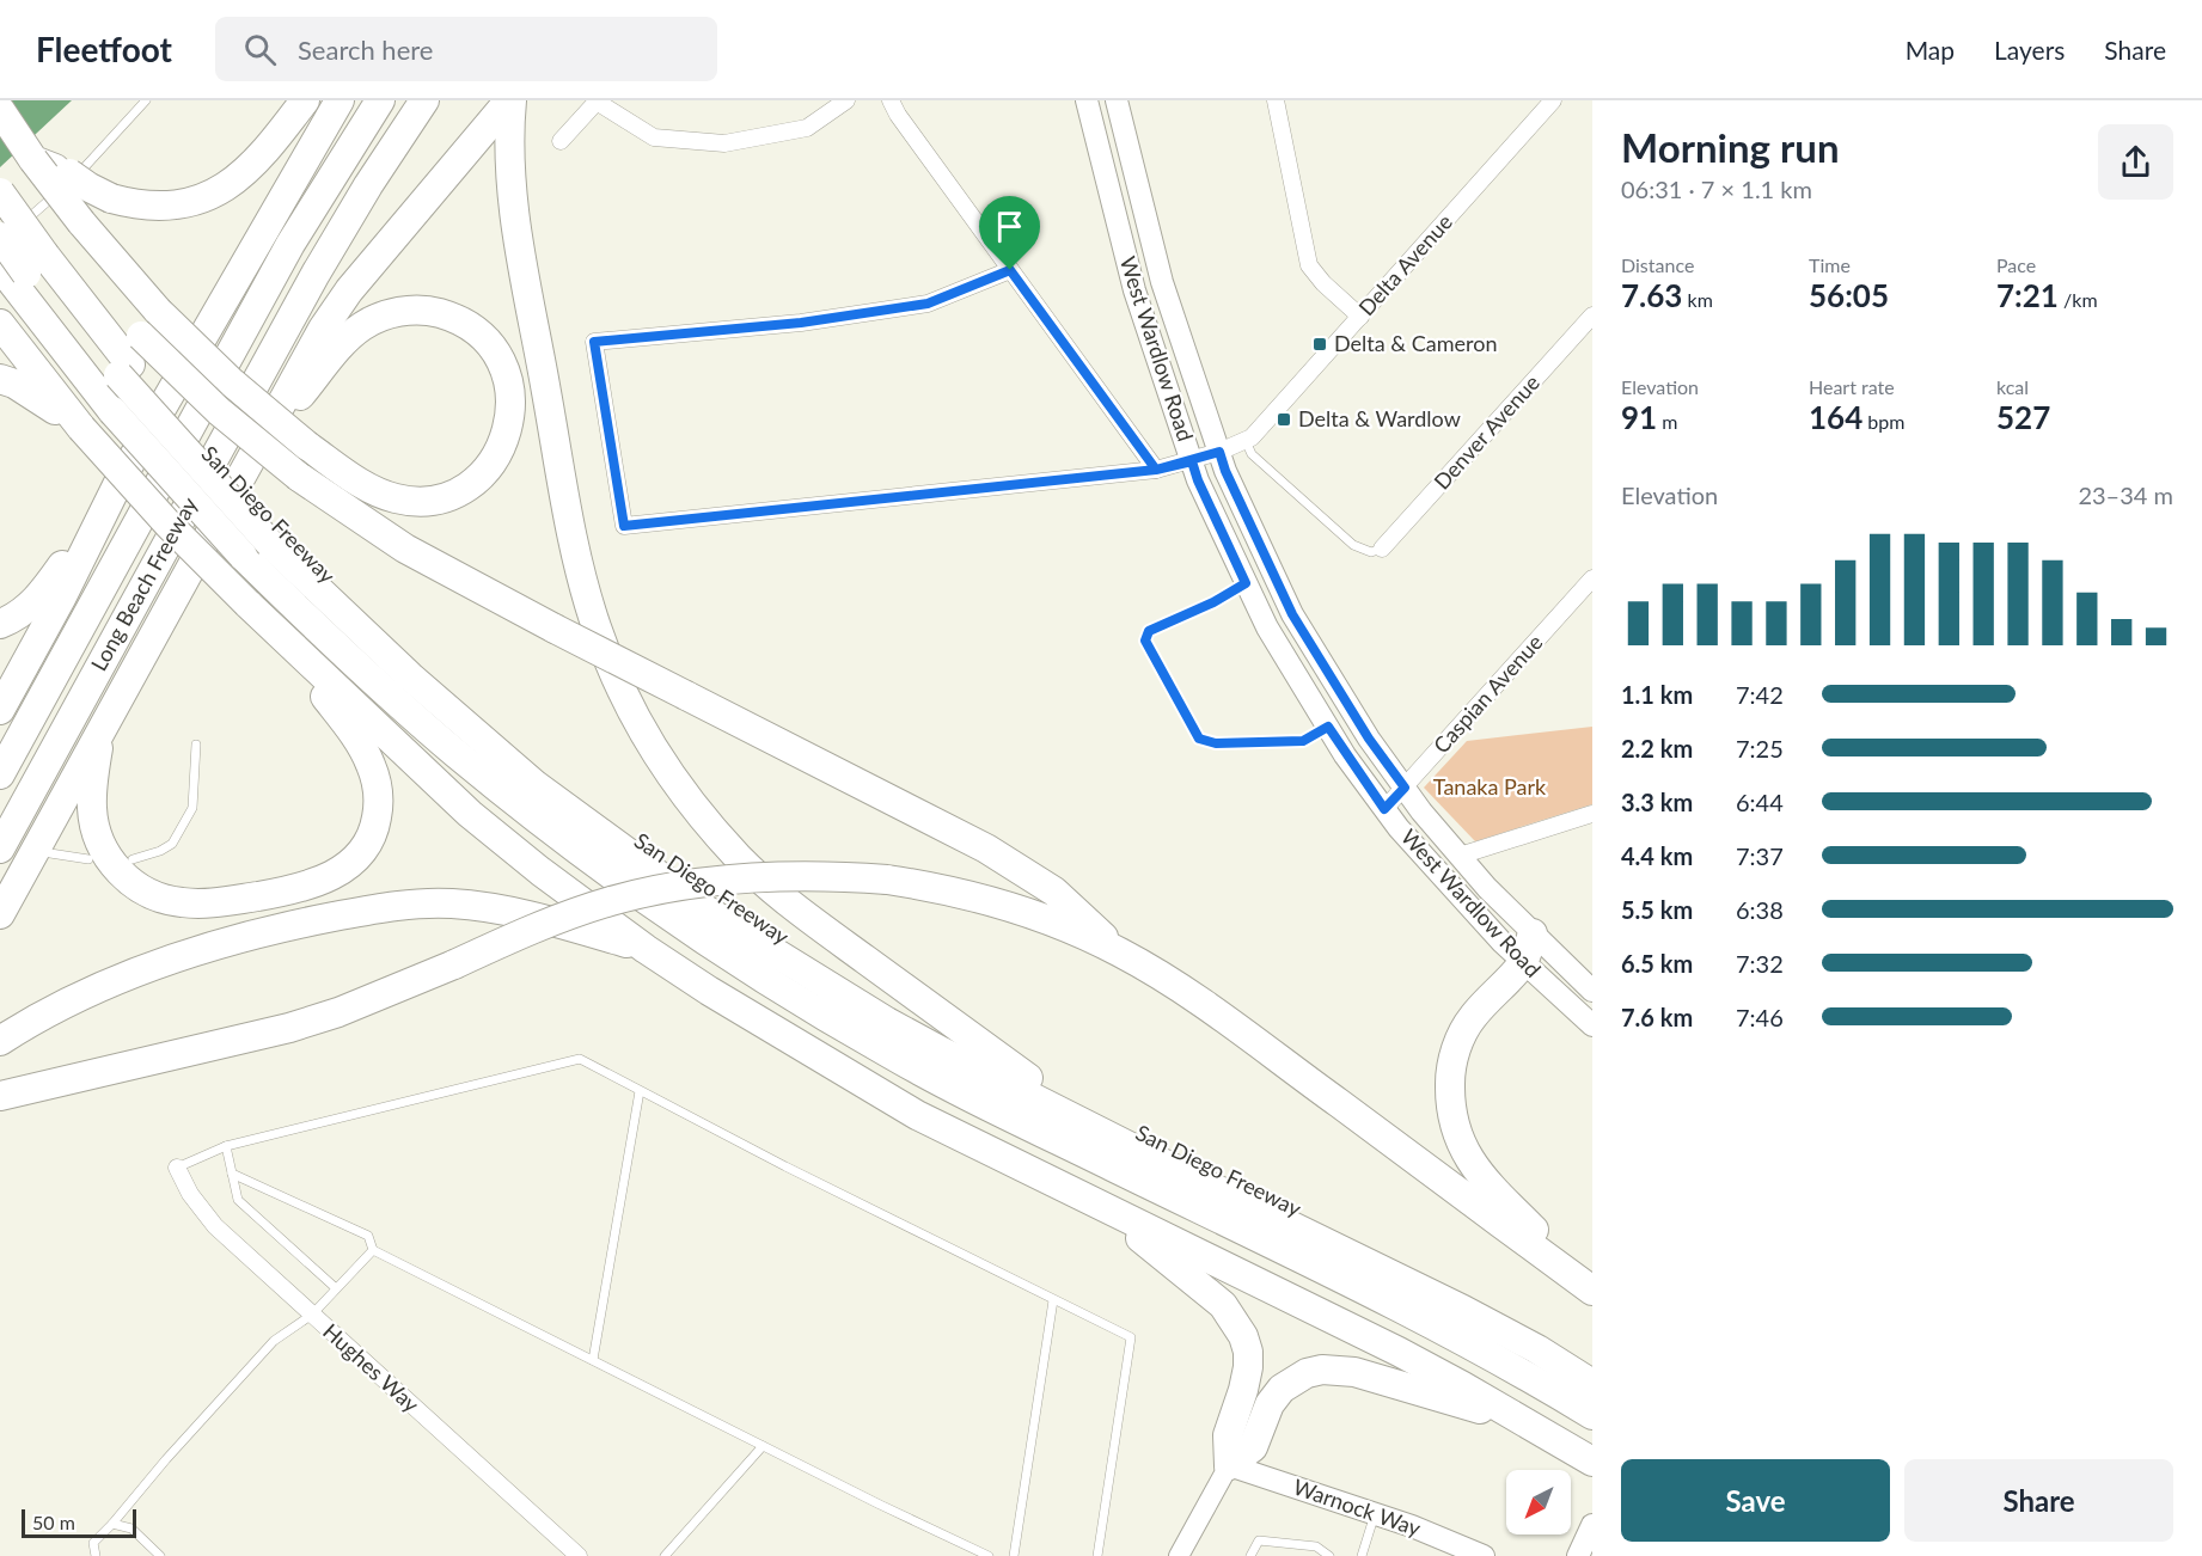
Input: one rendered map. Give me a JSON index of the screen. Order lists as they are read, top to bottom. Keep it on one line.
{"streets":{"highway":["San Diego Freeway","Long Beach Freeway"],"main road":["West Wardlow Road","Warnock Way"],"street":["Delta Avenue","Denver Avenue","Caspian Avenue","Hughes Way"]},"crossings":[["Delta Avenue","West Wardlow Road"],["West Wardlow Road","Caspian Avenue"]],"parks":["Tanaka Park"],"places":{"transit":["Delta & Cameron","Delta & Wardlow"]},"scale_bar":"50 m","north":"bottom left","page":{"header":"Fleetfoot","search":"Search here","nav":["Map","Layers","Share"],"heading":["Morning run","06:31 · 7 × 1.1 km"],"stats":[["Distance","7.63 km"],["Time","56:05"],["Pace","7:21 /km"],["Elevation","91 m"],["Heart rate","164 bpm"],["kcal","527"]],"chart":["Elevation","23–34 m"],"list":[{"name":"1.1 km","note":"7:42"},{"name":"2.2 km","note":"7:25"},{"name":"3.3 km","note":"6:44"},{"name":"4.4 km","note":"7:37"},{"name":"5.5 km","note":"6:38"},{"name":"6.5 km","note":"7:32"},{"name":"7.6 km","note":"7:46"}],"buttons":["Save","Share"],"scale":"50 m"}}
